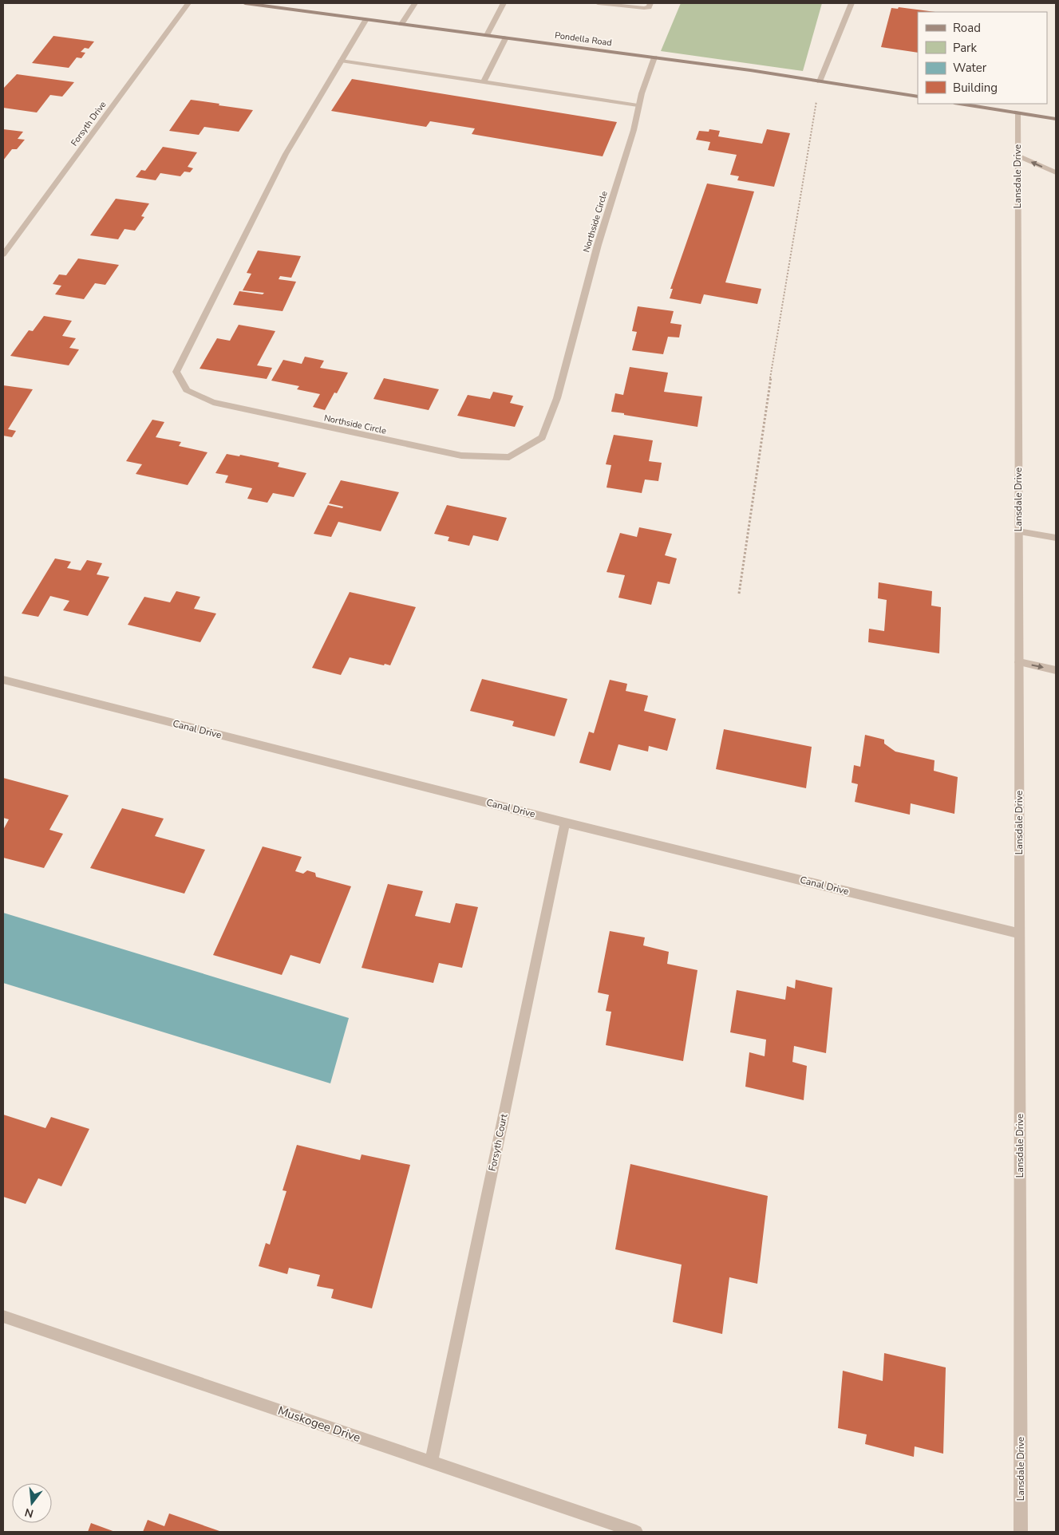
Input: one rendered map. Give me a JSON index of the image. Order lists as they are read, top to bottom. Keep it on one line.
{"streets":{"main road":["Pondella Road"],"street":["Forsyth Drive","Lansdale Drive","Northside Circle","Canal Drive","Forsyth Court","Muskogee Drive"]},"crossings":[["Pondella Road","Northside Circle"],["Lansdale Drive","Canal Drive"],["Canal Drive","Forsyth Court"],["Forsyth Court","Muskogee Drive"]],"legend":["Road","Park","Water","Building"],"north":"bottom"}
